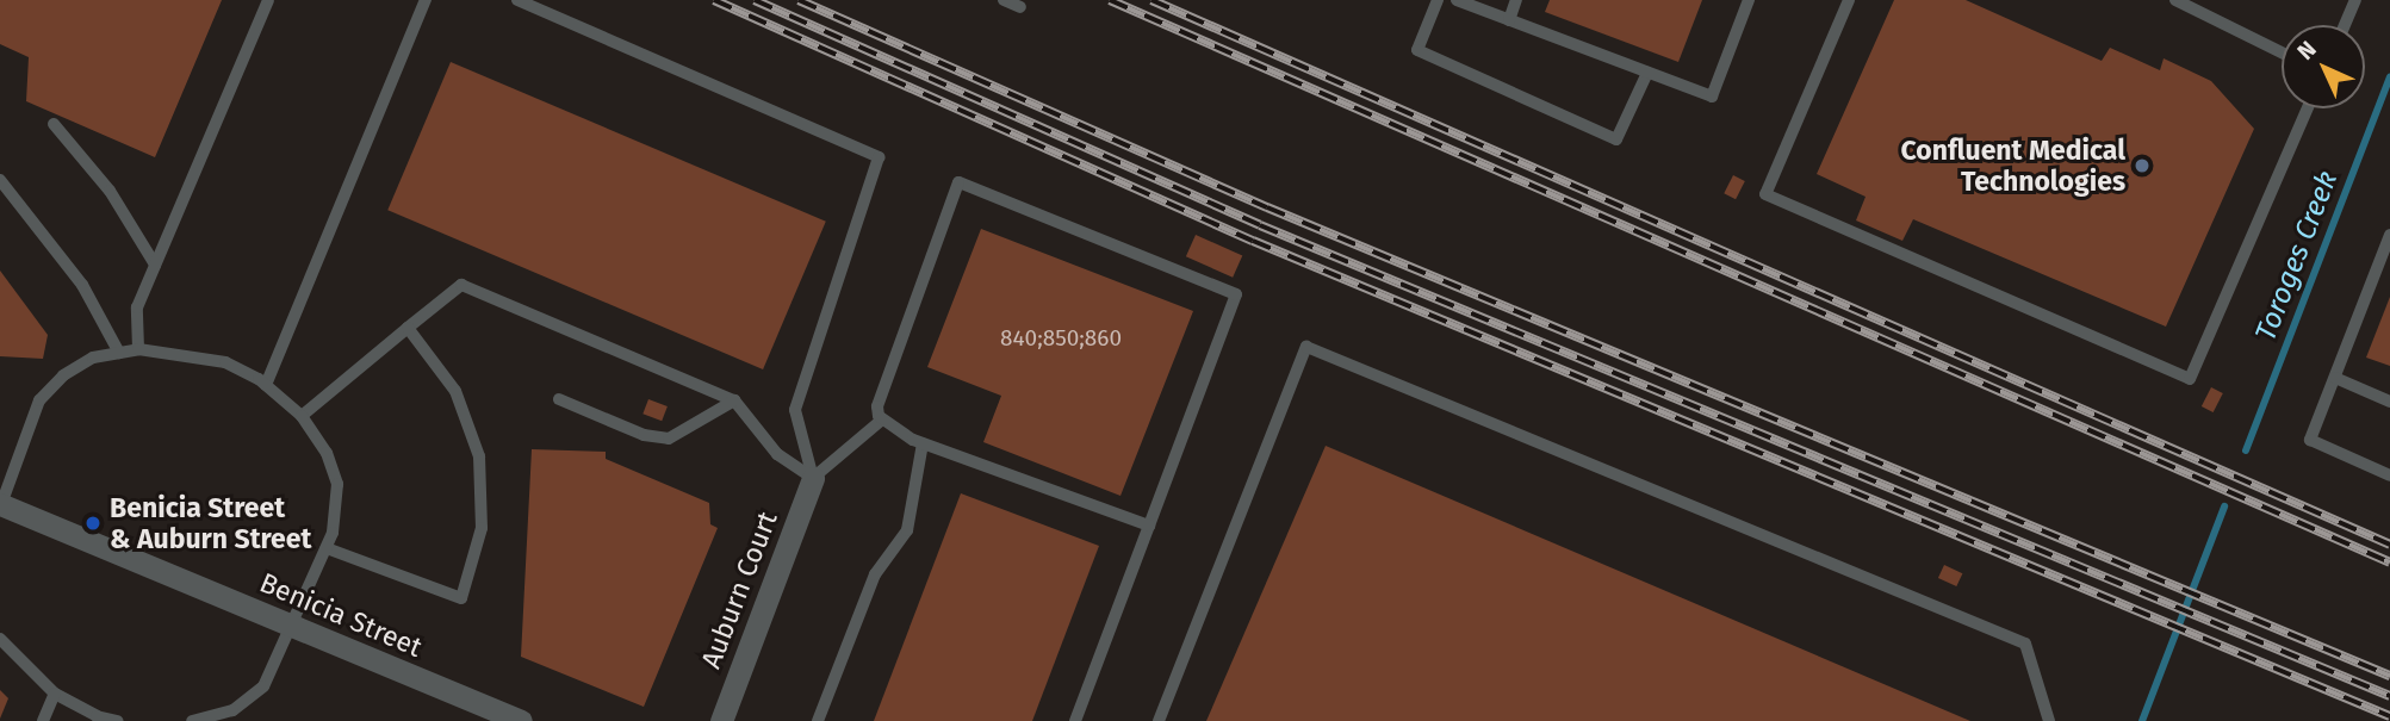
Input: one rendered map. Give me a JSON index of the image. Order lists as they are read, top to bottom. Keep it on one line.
{"streets":{"street":["Auburn Court","Benicia Street"]},"water":["Toroges Creek"],"places":["Confluent Medical Technologies","Benicia Street & Auburn Street"],"house_numbers":["840;850;860"],"north":"top left"}
